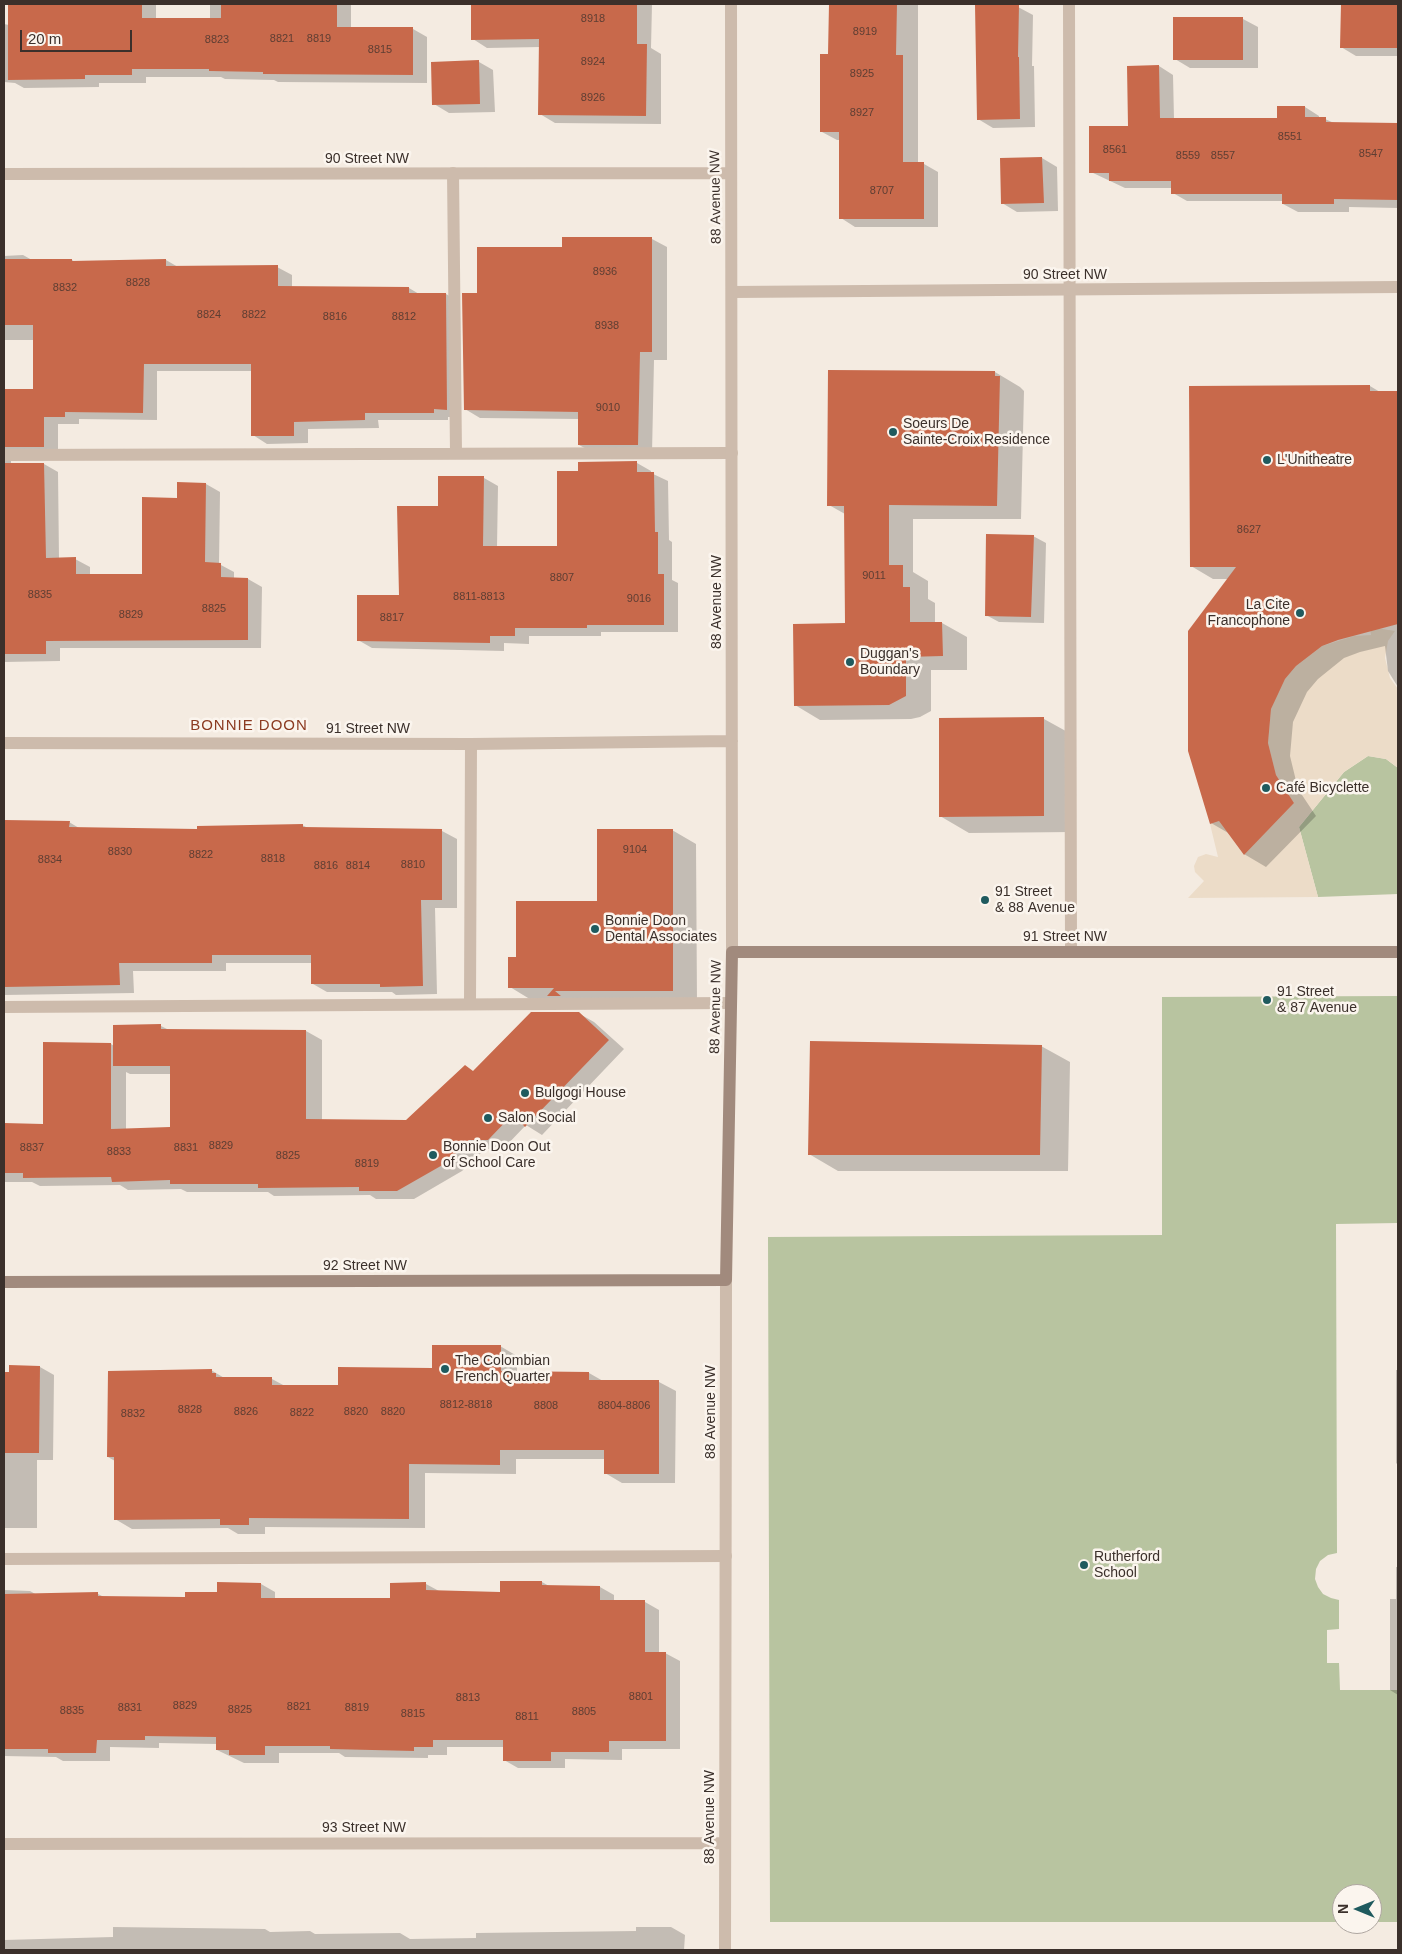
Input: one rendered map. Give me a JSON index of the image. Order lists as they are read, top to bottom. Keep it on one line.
{"streets":{"street":["90 Street NW","88 Avenue NW","91 Street NW","92 Street NW","93 Street NW"]},"crossings":[["90 Street NW","88 Avenue NW"],["88 Avenue NW","91 Street NW"],["88 Avenue NW","92 Street NW"],["88 Avenue NW","93 Street NW"]],"districts":["BONNIE DOON"],"places":["Soeurs De Sainte-Croix Residence","L'Unitheatre","La Cite Francophone","Duggan's Boundary","Café Bicyclette","91 Street & 88 Avenue","Bonnie Doon Dental Associates","91 Street & 87 Avenue","Bulgogi House","Salon Social","Bonnie Doon Out of School Care","The Colombian French Quarter","Rutherford School"],"house_numbers":["8918","8919","8821","8819","8823","8815","8924","8925","8926","8927","8551","8561","8547","8559","8557","8707","8936","8828","8832","8824","8822","8816","8812","8938","9010","8627","9011","8807","8835","8811-8813","9016","8825","8829","8817","9104","8830","8822","8818","8834","8810","8816","8814","8829","8837","8831","8833","8825","8819","8812-8818","8808","8804-8806","8828","8826","8820","8820","8822","8832","8801","8813","8829","8821","8831","8819","8825","8835","8805","8815","8811"],"scale_bar":"20 m","north":"left"}
